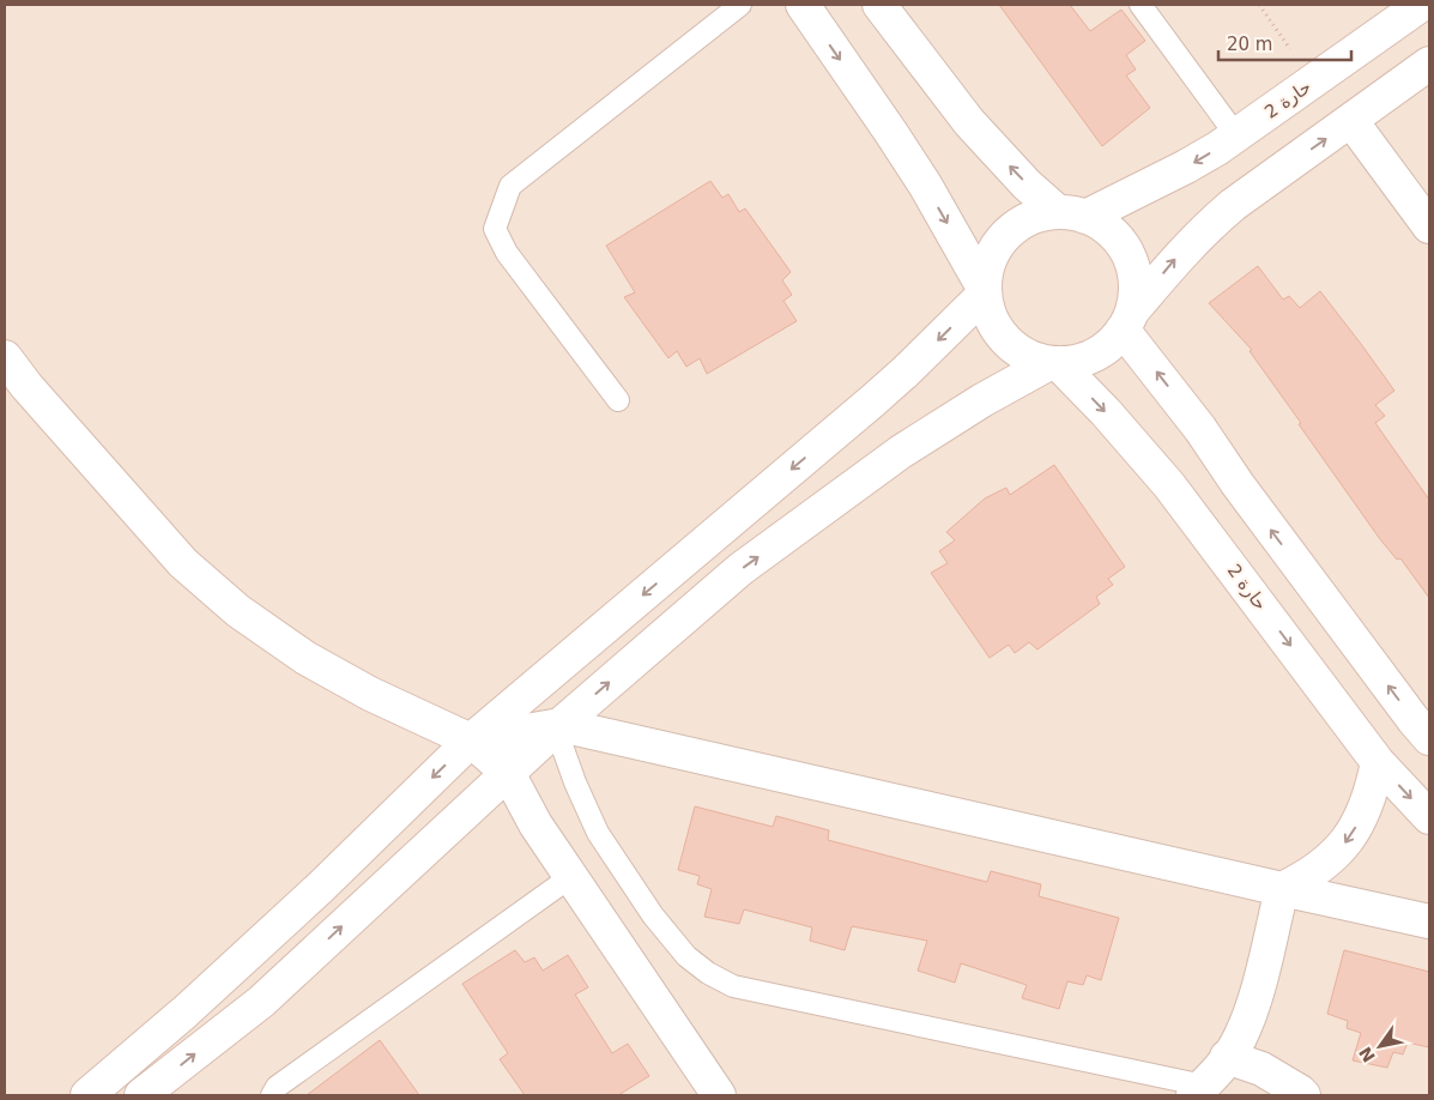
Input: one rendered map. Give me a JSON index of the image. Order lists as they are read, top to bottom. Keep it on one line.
{"streets":{"street":["حارة 2"]},"scale_bar":"20 m","north":"bottom left"}
